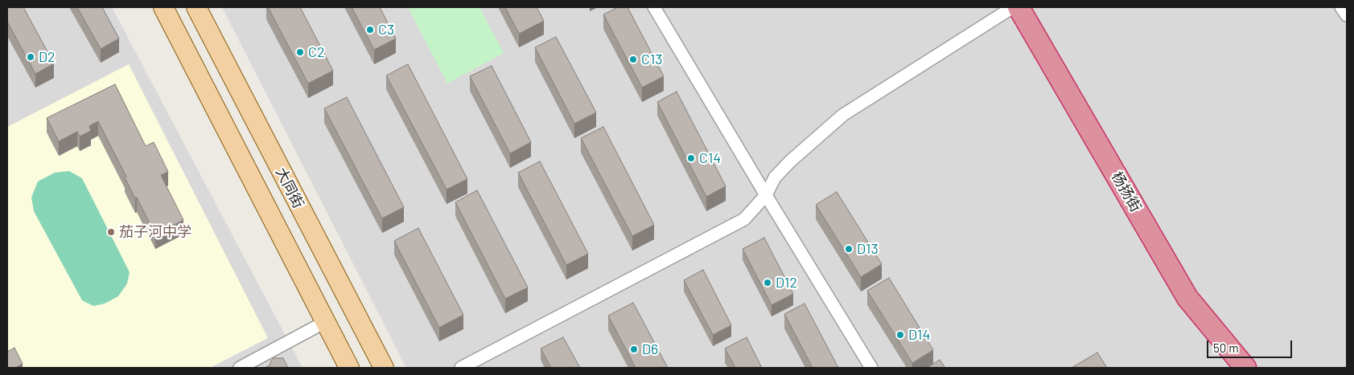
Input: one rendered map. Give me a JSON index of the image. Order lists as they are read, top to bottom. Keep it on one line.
{"streets":{"highway":["杨扬街"],"main road":["大同街"]},"places":["C3","C2","D2","C13","C14","茄子河中学","D13","D12","D14","D6"],"scale_bar":"50 m"}
